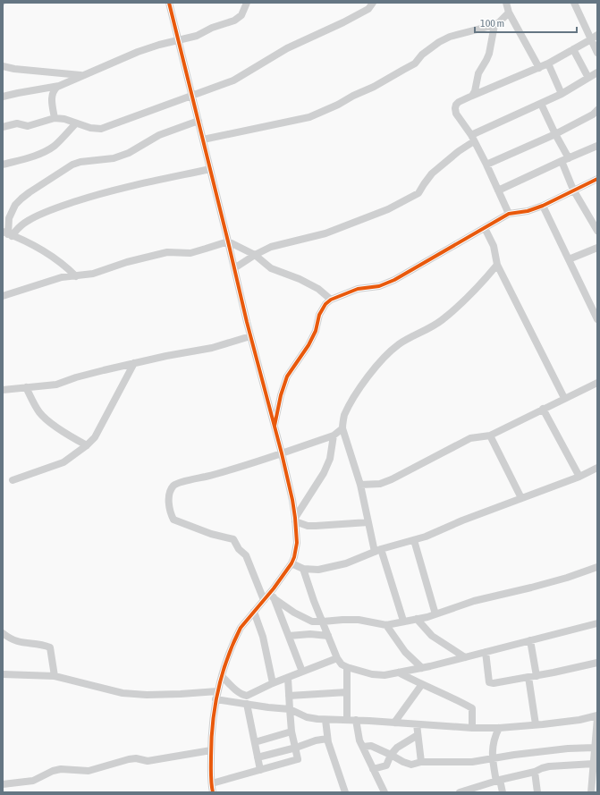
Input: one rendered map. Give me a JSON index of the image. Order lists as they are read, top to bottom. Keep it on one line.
{"scale_bar":"100 m"}
